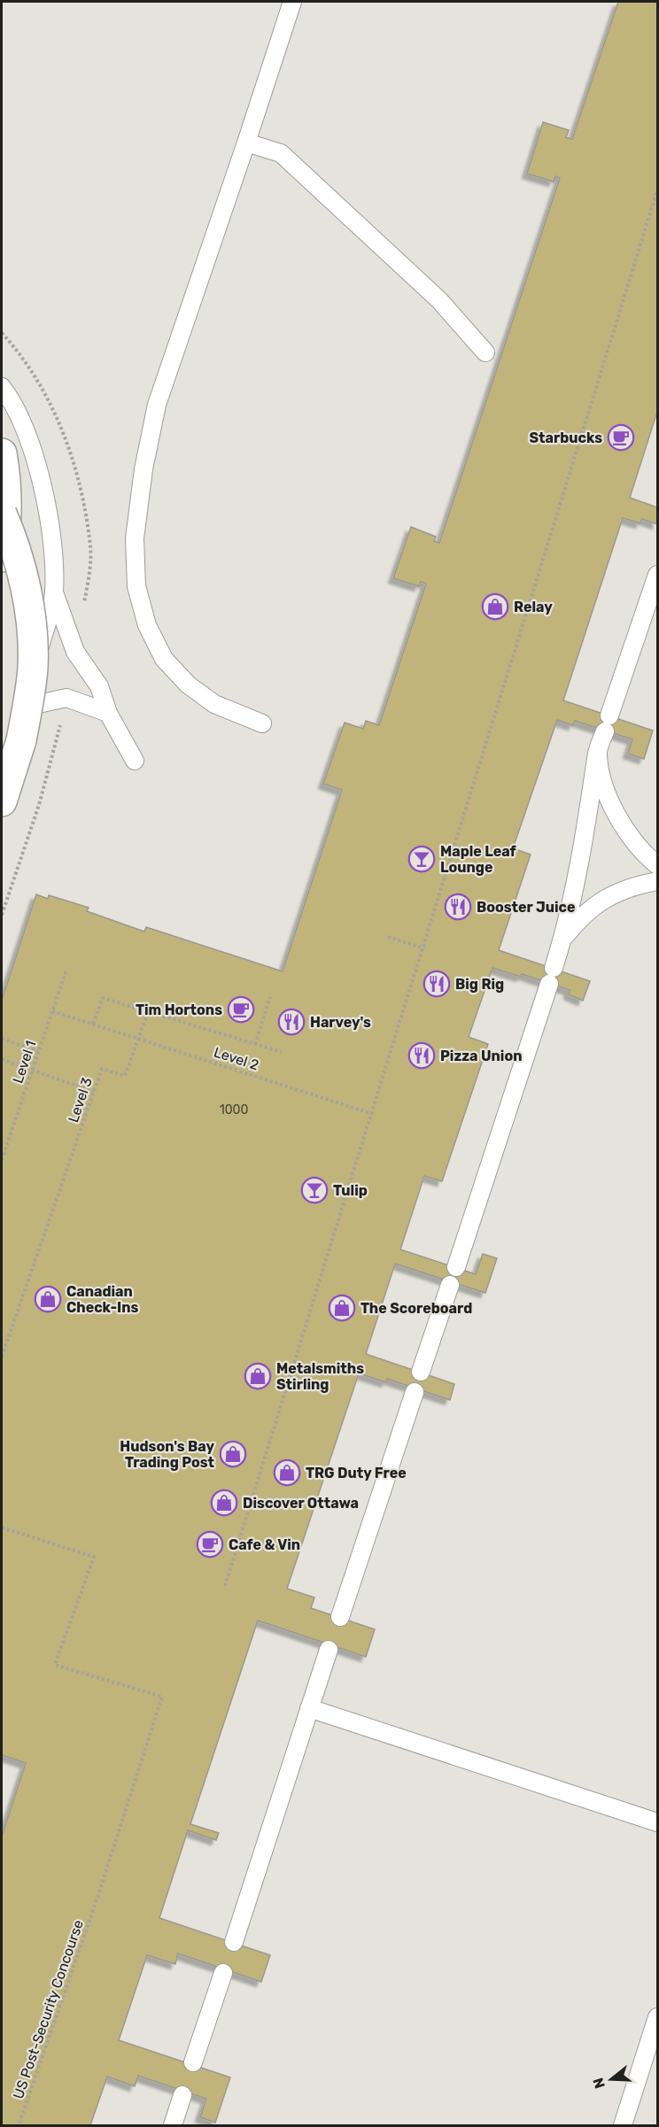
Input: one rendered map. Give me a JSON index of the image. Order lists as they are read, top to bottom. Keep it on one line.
{"streets":{"path":["Level 2","Level 1","Level 3","US Post-Security Concourse"]},"crossings":[["Level 2","Level 1"]],"places":{"cafe":["Starbucks","Tim Hortons","Cafe & Vin"],"shop":["Relay","Canadian Check-Ins","The Scoreboard","Metalsmiths Stirling","Hudson's Bay Trading Post","TRG Duty Free","Discover Ottawa"],"bar":["Maple Leaf Lounge","Tulip"],"restaurant":["Booster Juice","Big Rig","Harvey's","Pizza Union"]},"house_numbers":["1000"],"north":"left"}
